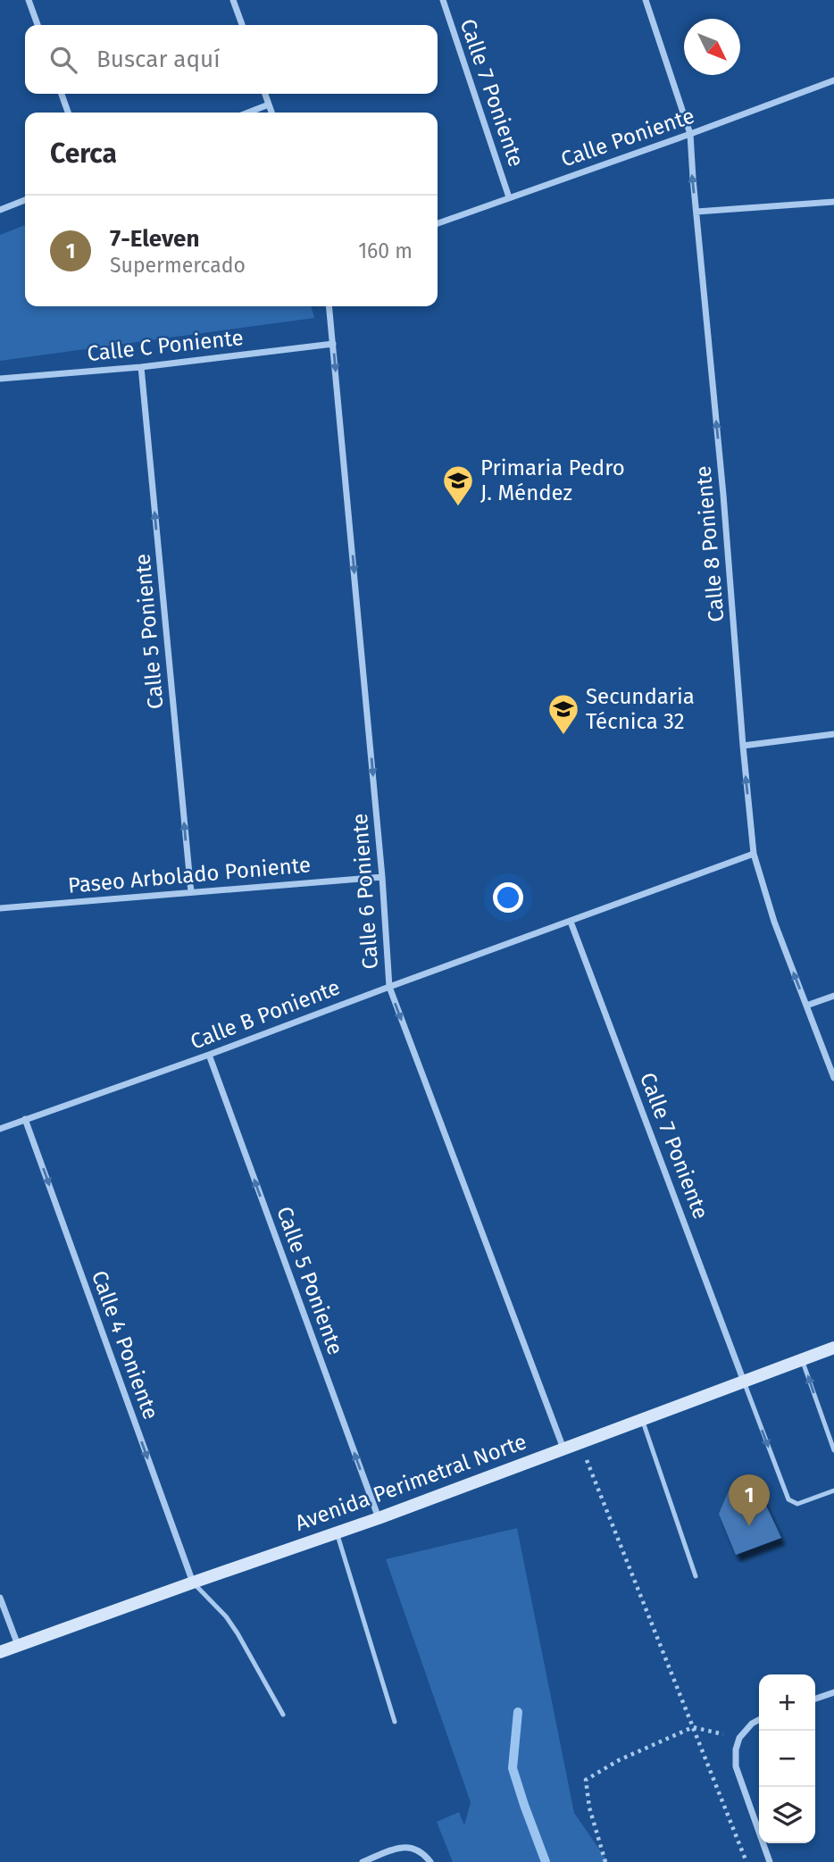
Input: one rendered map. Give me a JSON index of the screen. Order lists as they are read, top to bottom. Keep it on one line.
{"streets":{"street":["Calle 7 Poniente","Calle Poniente","Calle C Poniente","Calle 8 Poniente","Calle 5 Poniente","Paseo Arbolado Poniente","Calle 6 Poniente","Calle B Poniente","Calle 4 Poniente","Avenida Perimetral Norte"]},"crossings":[["Calle 7 Poniente","Calle Poniente"],["Calle 7 Poniente","Calle B Poniente"],["Calle 7 Poniente","Avenida Perimetral Norte"],["Calle Poniente","Calle 8 Poniente"],["Calle C Poniente","Calle 5 Poniente"],["Calle C Poniente","Calle 6 Poniente"],["Calle 8 Poniente","Calle B Poniente"],["Calle 5 Poniente","Paseo Arbolado Poniente"],["Calle 5 Poniente","Calle B Poniente"],["Calle 5 Poniente","Avenida Perimetral Norte"],["Paseo Arbolado Poniente","Calle 6 Poniente"],["Calle 6 Poniente","Calle B Poniente"],["Calle 6 Poniente","Avenida Perimetral Norte"],["Calle B Poniente","Calle 4 Poniente"],["Calle 4 Poniente","Avenida Perimetral Norte"]],"one_way":["Calle 8 Poniente","Calle 5 Poniente","Calle 6 Poniente","Calle 4 Poniente"],"places":{"school or university":["Primaria Pedro J. Méndez","Secundaria Técnica 32"]},"north":"bottom right","page":{"search":"Buscar aquí","heading":"Cerca","list":[{"mark":"1","name":"7-Eleven","note":"Supermercado","value":"160 m"}],"pins":"1","map_buttons":["+","−"]}}
